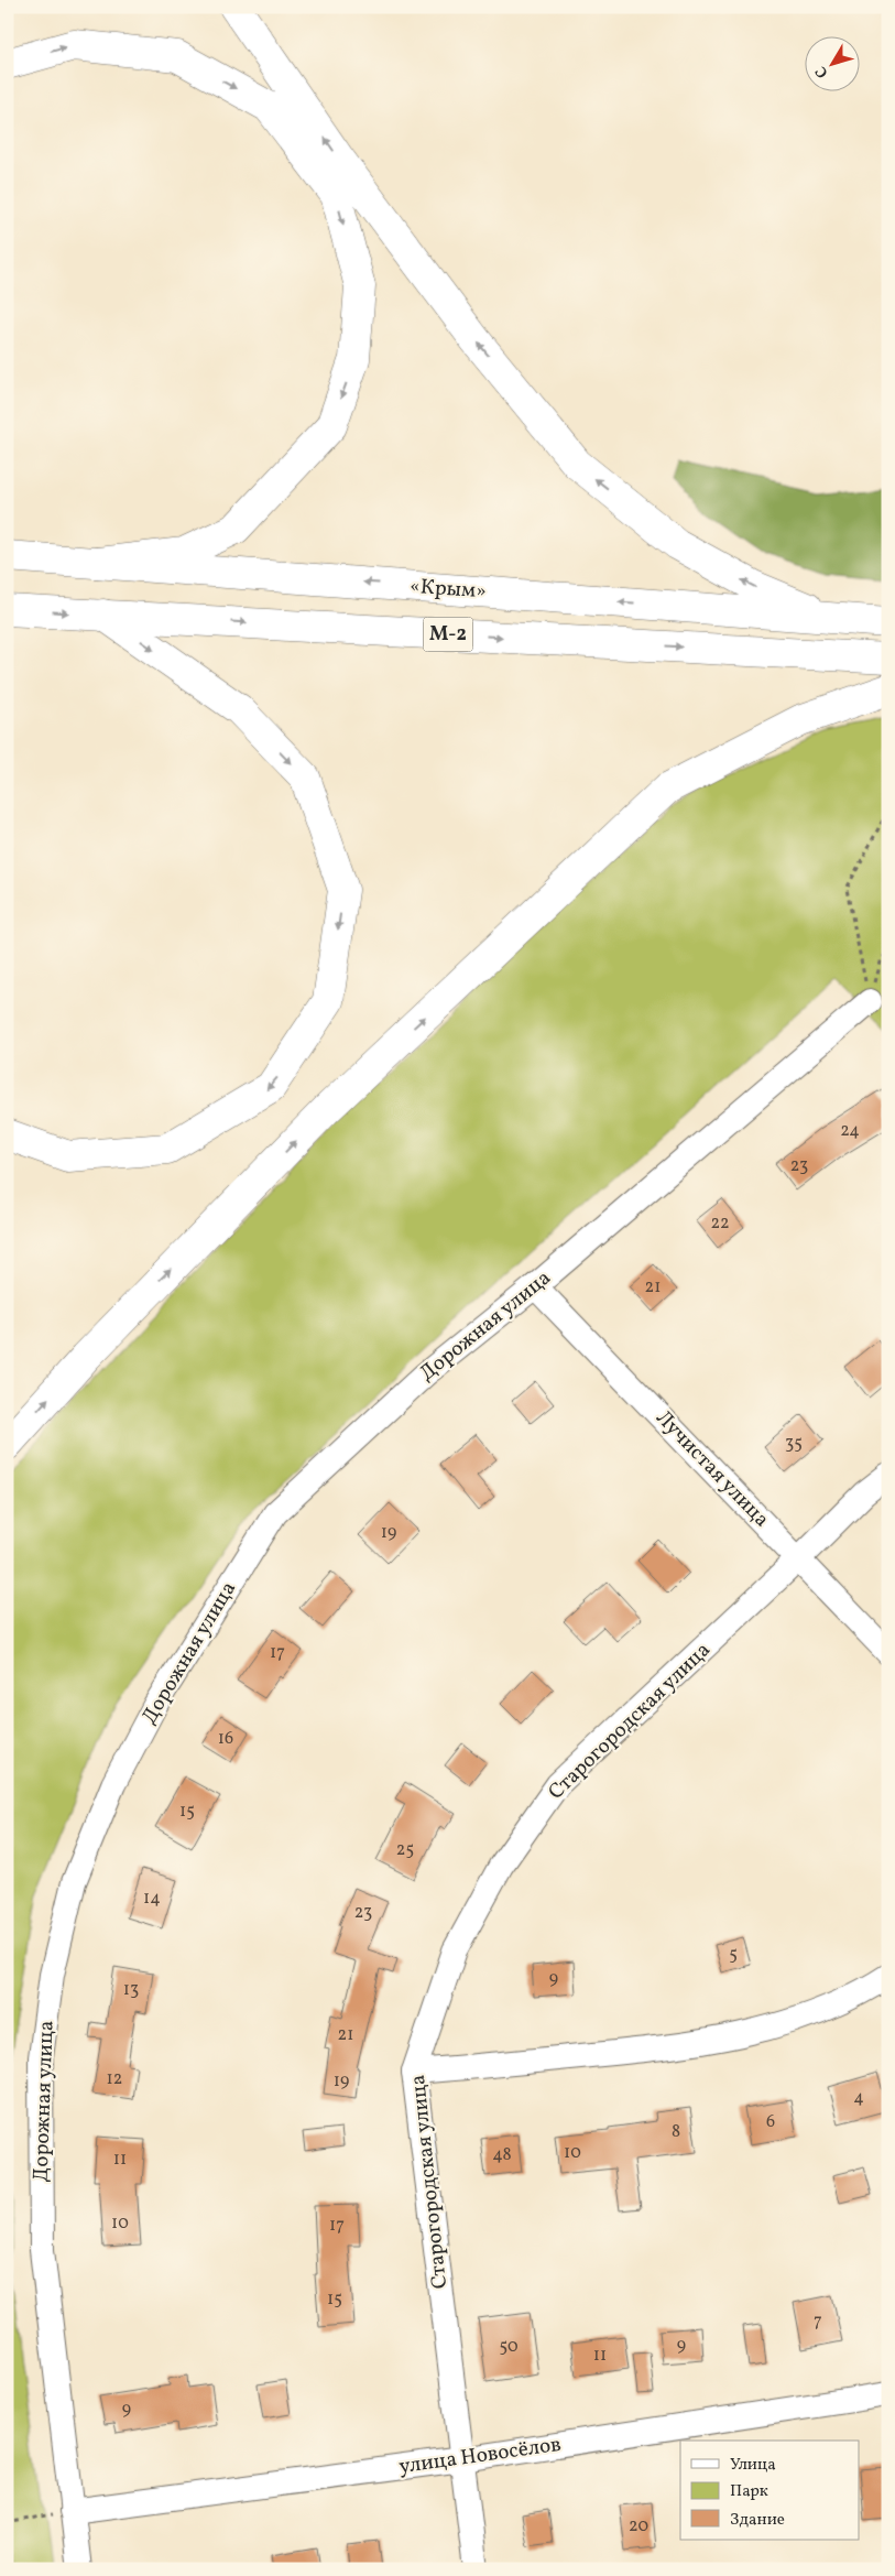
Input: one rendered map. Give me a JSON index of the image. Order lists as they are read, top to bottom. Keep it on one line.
{"streets":{"main road":["«Крым»","М-2"],"street":["Дорожная улица","Лучистая улица","Старогородская улица","улица Новосёлов"]},"crossings":[["Дорожная улица","Лучистая улица"],["Дорожная улица","улица Новосёлов"],["Лучистая улица","Старогородская улица"],["Старогородская улица","улица Новосёлов"]],"house_numbers":["24","23","22","21","35","19","17","16","15","25","14","23","5","9","13","21","12","19","4","6","8","10","48","11","10","17","15","7","9","50","11","9","20"],"legend":["Улица","Парк","Здание"],"north":"bottom left"}
